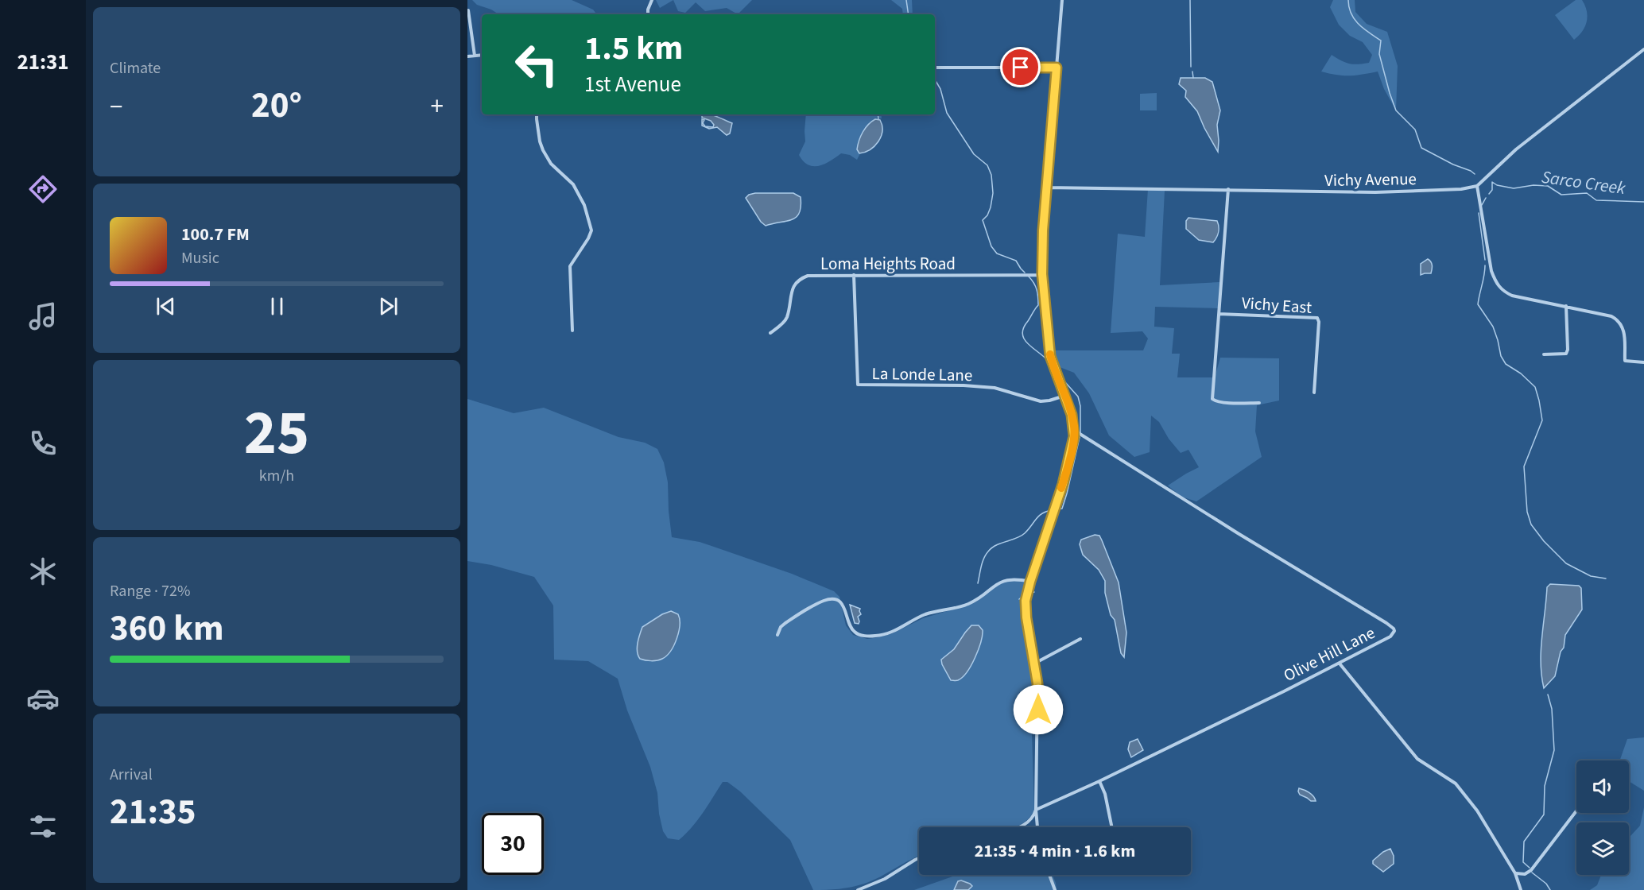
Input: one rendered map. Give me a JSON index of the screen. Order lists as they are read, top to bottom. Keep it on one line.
{"streets":{"street":["Vichy Avenue","Loma Heights Road","Vichy East","La Londe Lane","Olive Hill Lane"]},"crossings":[["Vichy Avenue","Vichy East"],["Loma Heights Road","La Londe Lane"]],"water":["Sarco Creek"],"page":{"tabs":"21:31","tile":["Climate",["25","km/h"],["Range · 72%","360 km"],["Arrival","21:35"]],"turn":["1.5 km","1st Avenue"],"heat":["−","20°","+"],"song":["100.7 FM","Music"],"limit":"30","trip":"21:35 · 4 min · 1.6 km"}}
